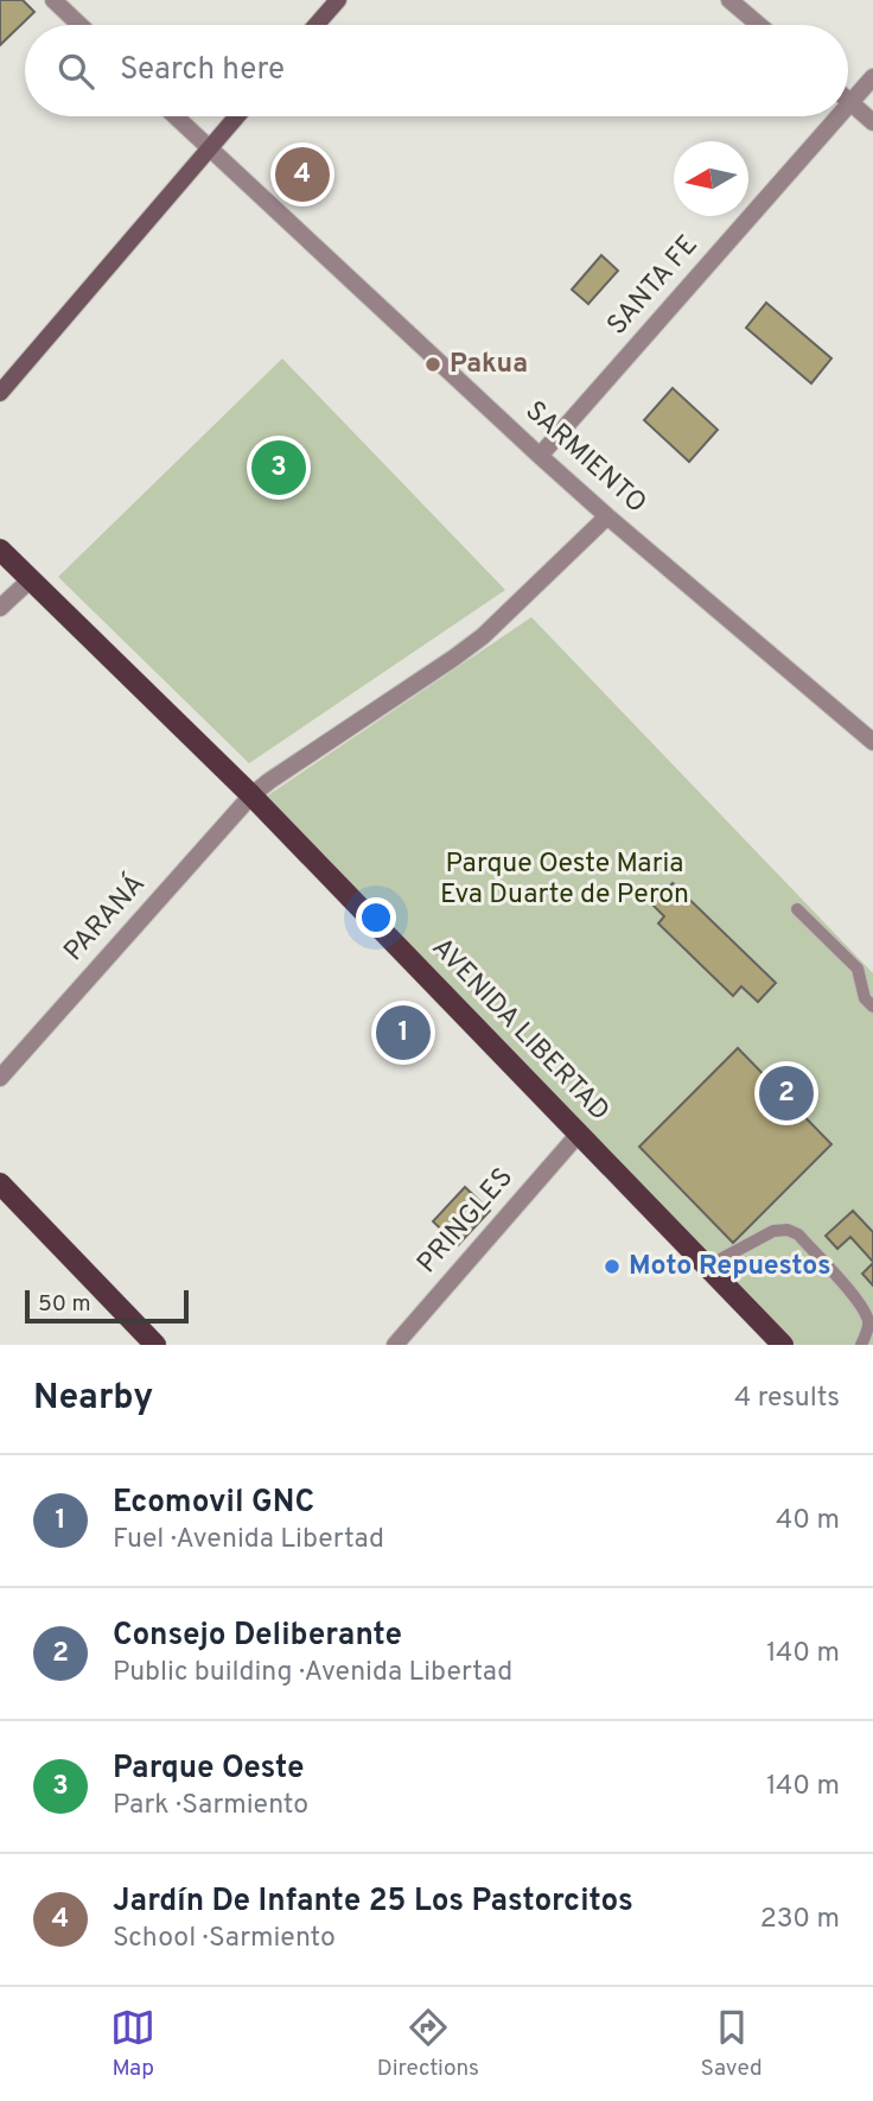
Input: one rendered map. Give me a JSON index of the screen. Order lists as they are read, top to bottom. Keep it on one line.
{"streets":{"main road":["AVENIDA LIBERTAD"],"street":["SANTA FE","SARMIENTO","PARANÁ","PRINGLES"]},"crossings":[["SANTA FE","SARMIENTO"],["PARANÁ","AVENIDA LIBERTAD"],["AVENIDA LIBERTAD","PRINGLES"]],"parks":["Parque Oeste Maria Eva Duarte de Peron"],"places":["Pakua","Moto Repuestos"],"scale_bar":"50 m","north":"left","page":{"search":"Search here","pins":["4","3","1","2"],"scale":"50 m","heading":["Nearby","4 results"],"list":[{"mark":"1","name":"Ecomovil GNC","note":"Fuel · Avenida Libertad","value":"40 m"},{"mark":"2","name":"Consejo Deliberante","note":"Public building · Avenida Libertad","value":"140 m"},{"mark":"3","name":"Parque Oeste","note":"Park · Sarmiento","value":"140 m"},{"mark":"4","name":"Jardín De Infante 25 Los Pastorcitos","note":"School · Sarmiento","value":"230 m"}],"nav":["Map","Directions","Saved"]}}
